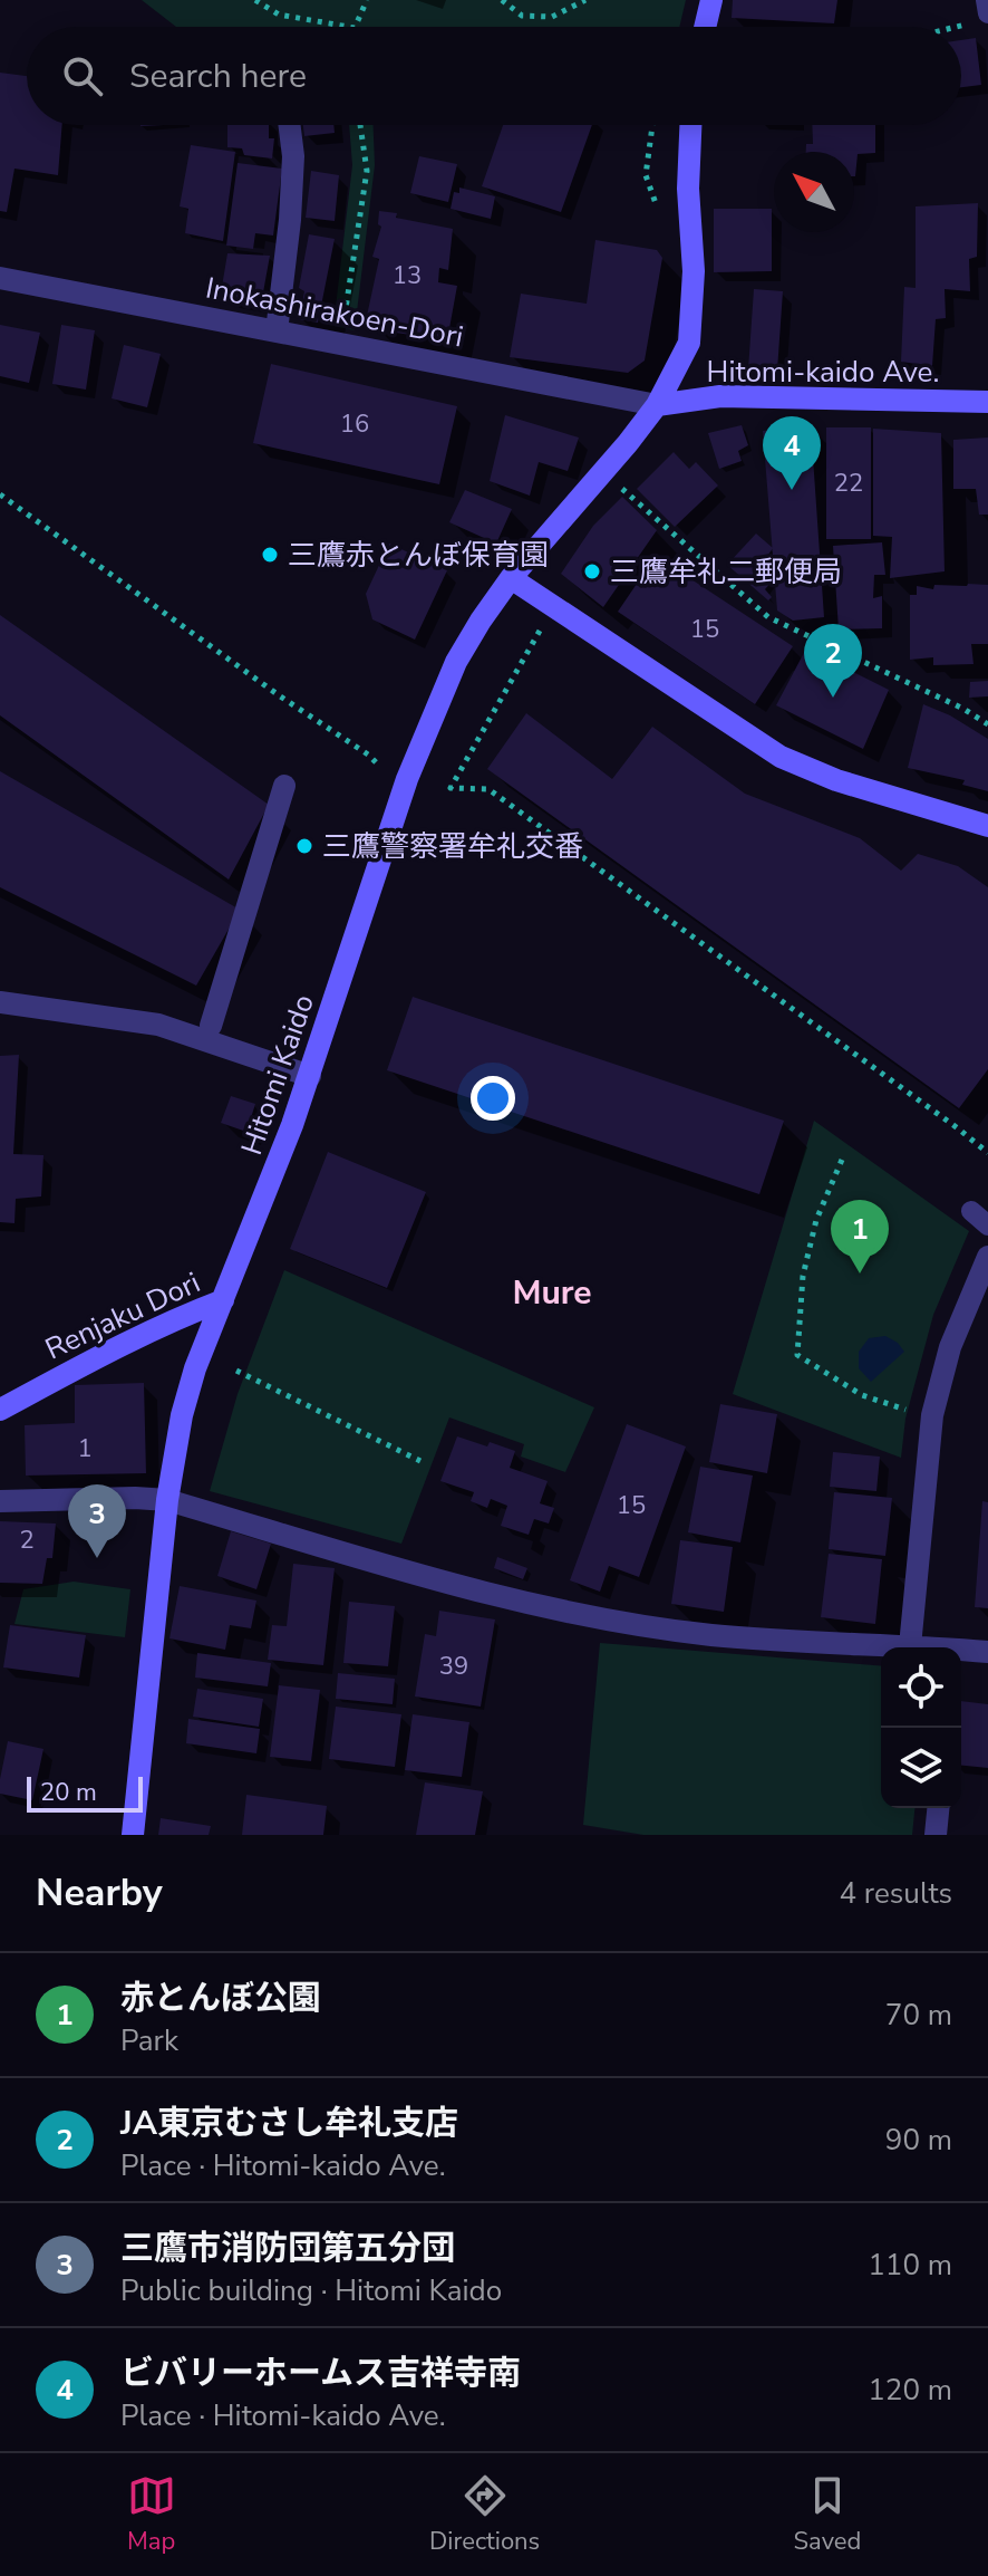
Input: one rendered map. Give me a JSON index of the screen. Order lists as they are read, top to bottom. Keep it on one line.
{"streets":{"main road":["Hitomi-kaido Ave.","Hitomi Kaido","Renjaku Dori"],"street":["Inokashirakoen-Dori"]},"crossings":[["Inokashirakoen-Dori","Hitomi-kaido Ave."],["Inokashirakoen-Dori","Hitomi Kaido"],["Hitomi-kaido Ave.","Hitomi Kaido"],["Hitomi Kaido","Renjaku Dori"]],"districts":["Mure"],"places":["三鷹赤とんぼ保育園","三鷹牟礼二郵便局","三鷹警察署牟礼交番"],"house_numbers":["13","16","22","15","1","15","2","39"],"scale_bar":"20 m","north":"top left","page":{"search":"Search here","pins":["4","2","1","3"],"scale":"20 m","heading":["Nearby","4 results"],"list":[{"mark":"1","name":"赤とんぼ公園","note":"Park","value":"70 m"},{"mark":"2","name":"JA東京むさし牟礼支店","note":"Place · Hitomi-kaido Ave.","value":"90 m"},{"mark":"3","name":"三鷹市消防団第五分団","note":"Public building · Hitomi Kaido","value":"110 m"},{"mark":"4","name":"ビバリーホームス吉祥寺南","note":"Place · Hitomi-kaido Ave.","value":"120 m"}],"nav":["Map","Directions","Saved"]}}
